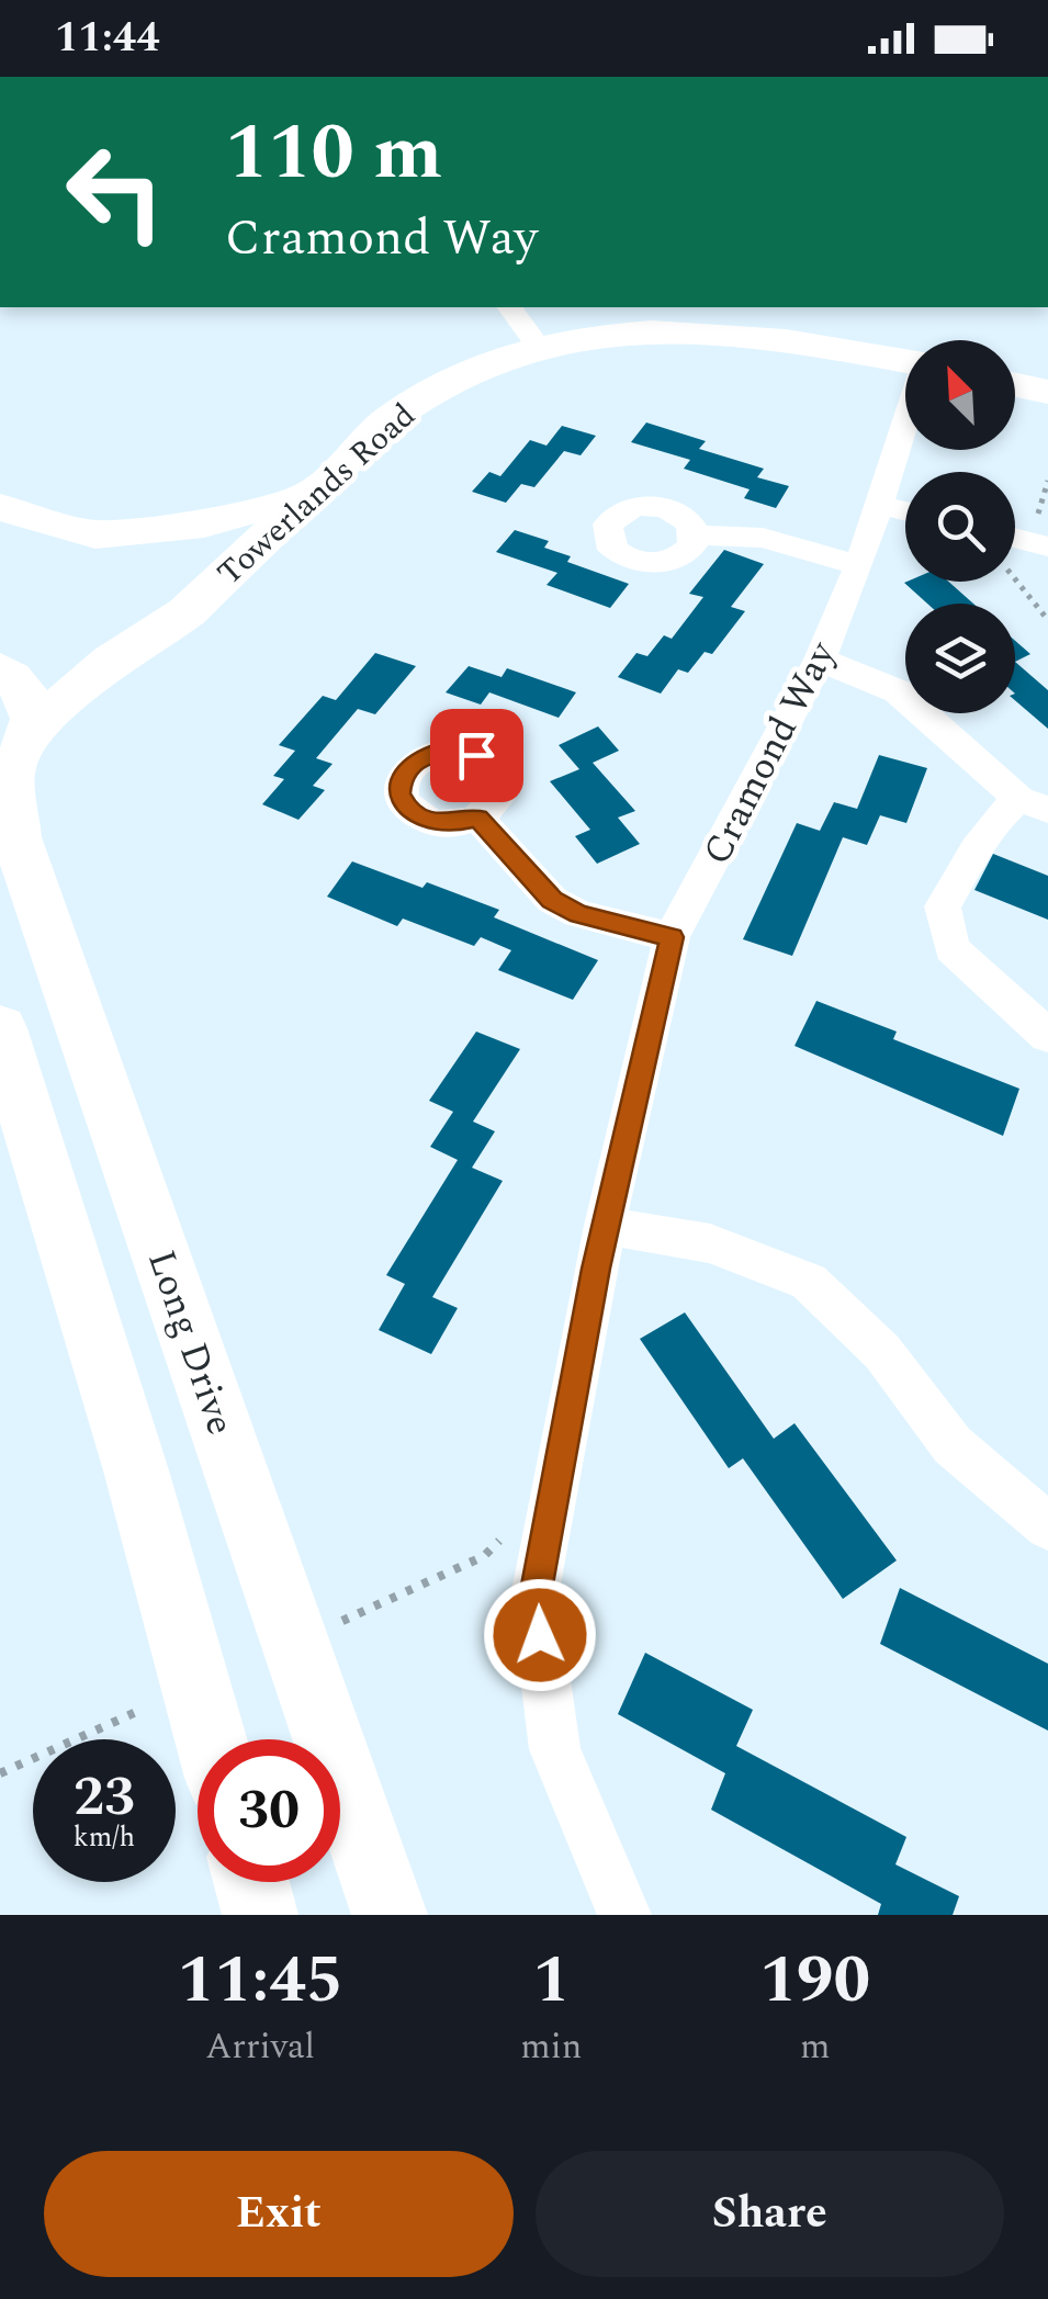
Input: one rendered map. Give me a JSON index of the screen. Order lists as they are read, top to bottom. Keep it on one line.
{"streets":{"main road":["Towerlands Road","Long Drive"],"street":["Cramond Way"]},"crossings":[["Towerlands Road","Long Drive"]],"north":"top left","page":{"status":"11:44","turn":["110 m","Cramond Way"],"speed":"23 km/h","limit":"30","eta":["11:45","Arrival","1","min","190","m"],"buttons":["Exit","Share"]}}
